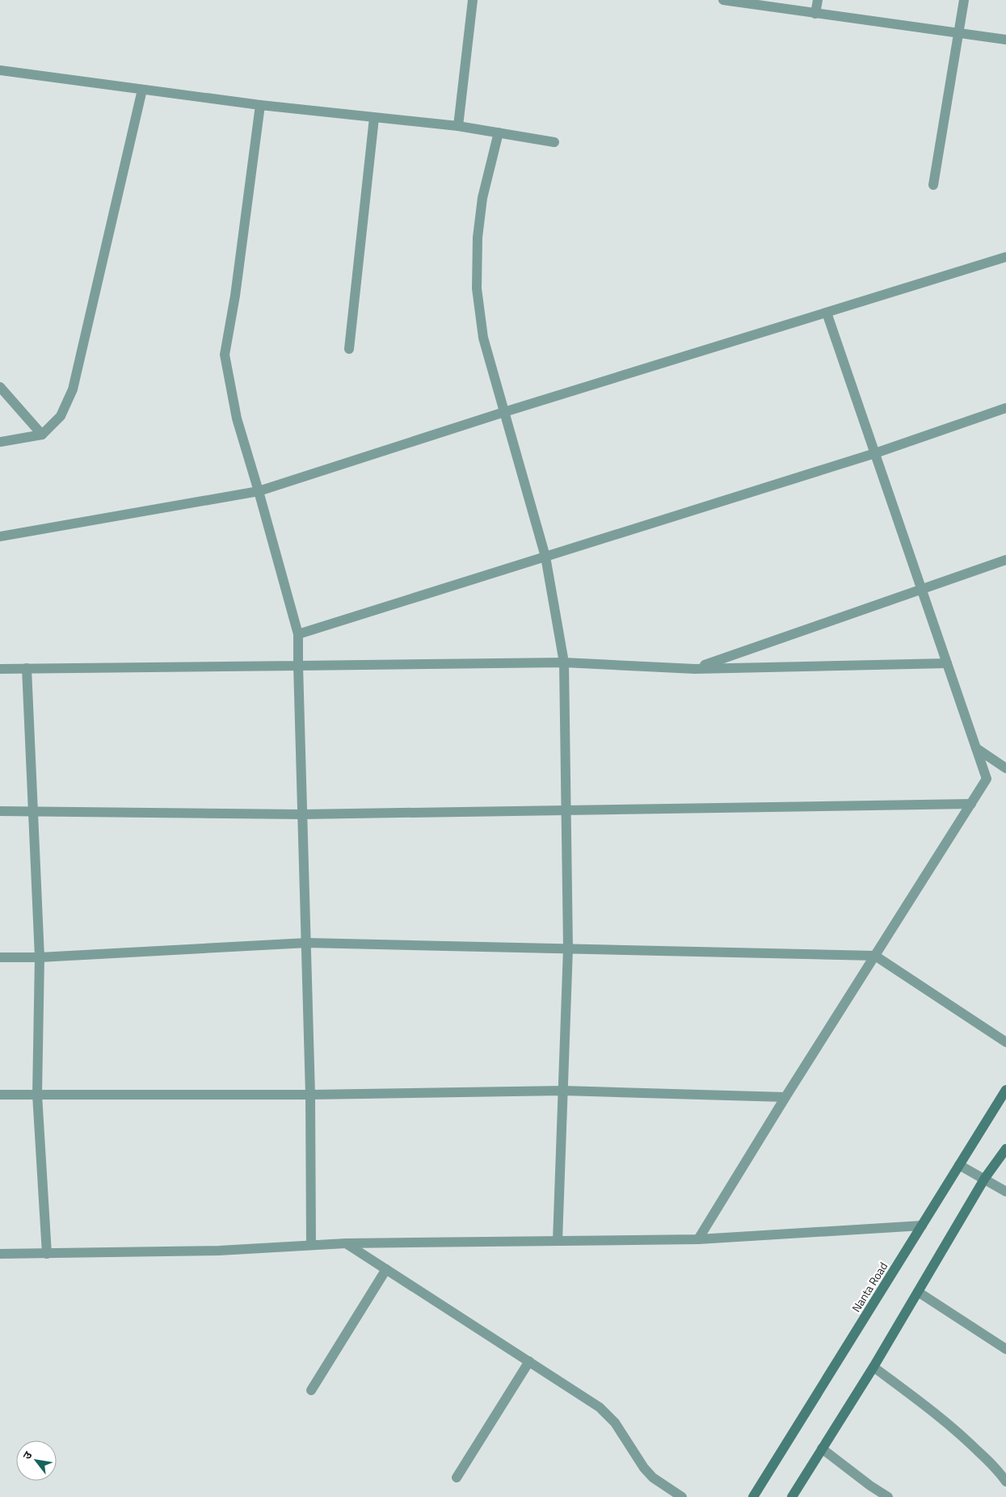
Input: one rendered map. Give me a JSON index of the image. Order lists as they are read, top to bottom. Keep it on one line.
{"streets":{"main road":["Nanta Road"]},"north":"top left"}
